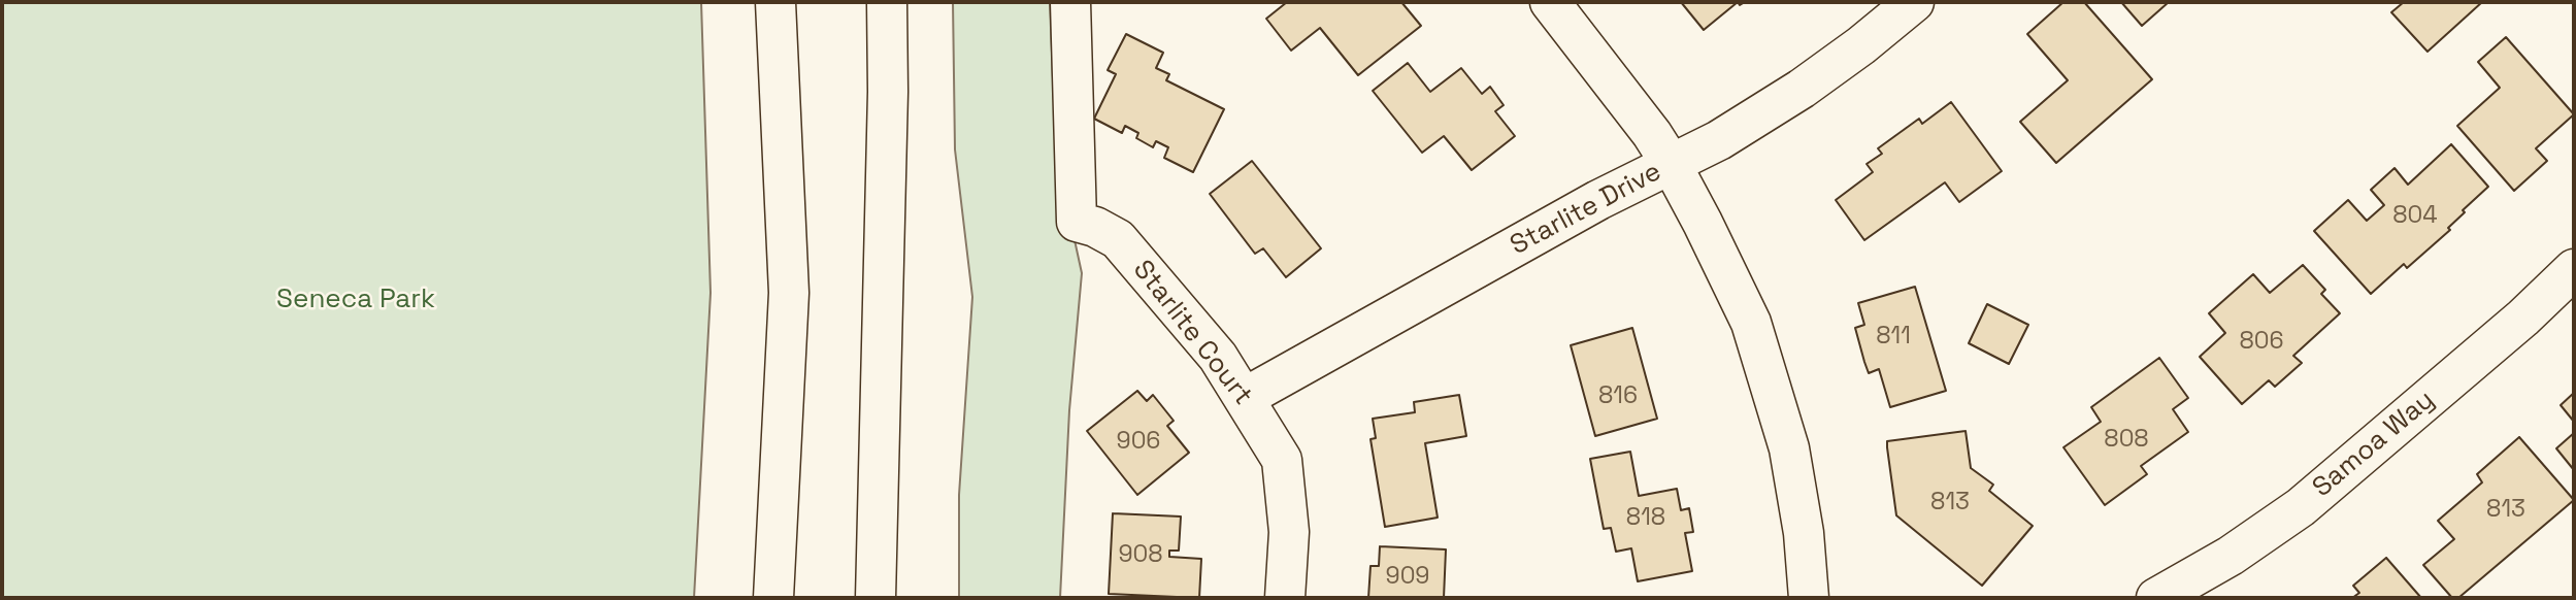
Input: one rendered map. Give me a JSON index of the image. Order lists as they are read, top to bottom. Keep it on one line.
{"streets":{"main road":["Starlite Drive","Starlite Court","Samoa Way"]},"crossings":[["Starlite Drive","Starlite Court"]],"parks":["Seneca Park"],"house_numbers":["804","811","806","816","808","906","813","813","818","908","909"]}
